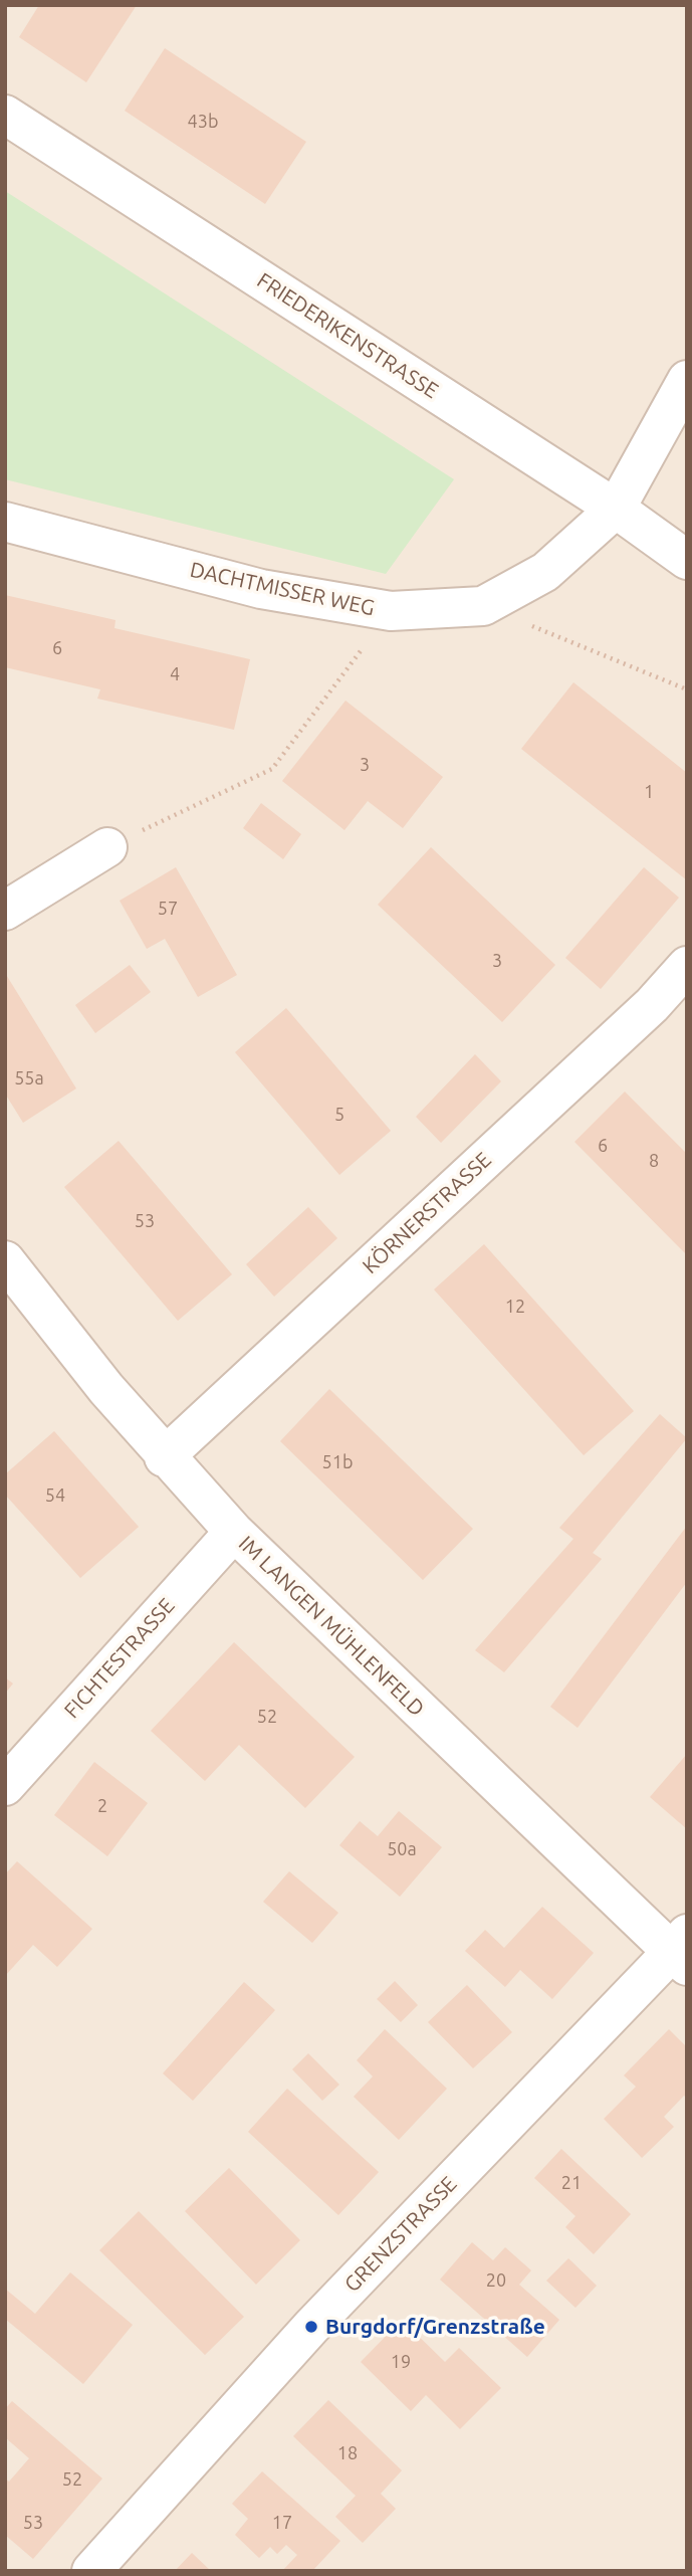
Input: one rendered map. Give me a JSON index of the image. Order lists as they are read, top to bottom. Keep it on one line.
{"streets":{"street":["FRIEDERIKENSTRASSE","DACHTMISSER WEG","KÖRNERSTRASSE","IM LANGEN MÜHLENFELD","FICHTESTRASSE","GRENZSTRASSE"]},"crossings":[["FRIEDERIKENSTRASSE","DACHTMISSER WEG"],["KÖRNERSTRASSE","IM LANGEN MÜHLENFELD"],["IM LANGEN MÜHLENFELD","FICHTESTRASSE"],["IM LANGEN MÜHLENFELD","GRENZSTRASSE"]],"places":["Burgdorf/Grenzstraße"],"house_numbers":["43b","6","4","3","1","57","3","55a","5","6","8","53","12","51b","54","52","2","50a","21","20","19","18","52","53","17"]}
